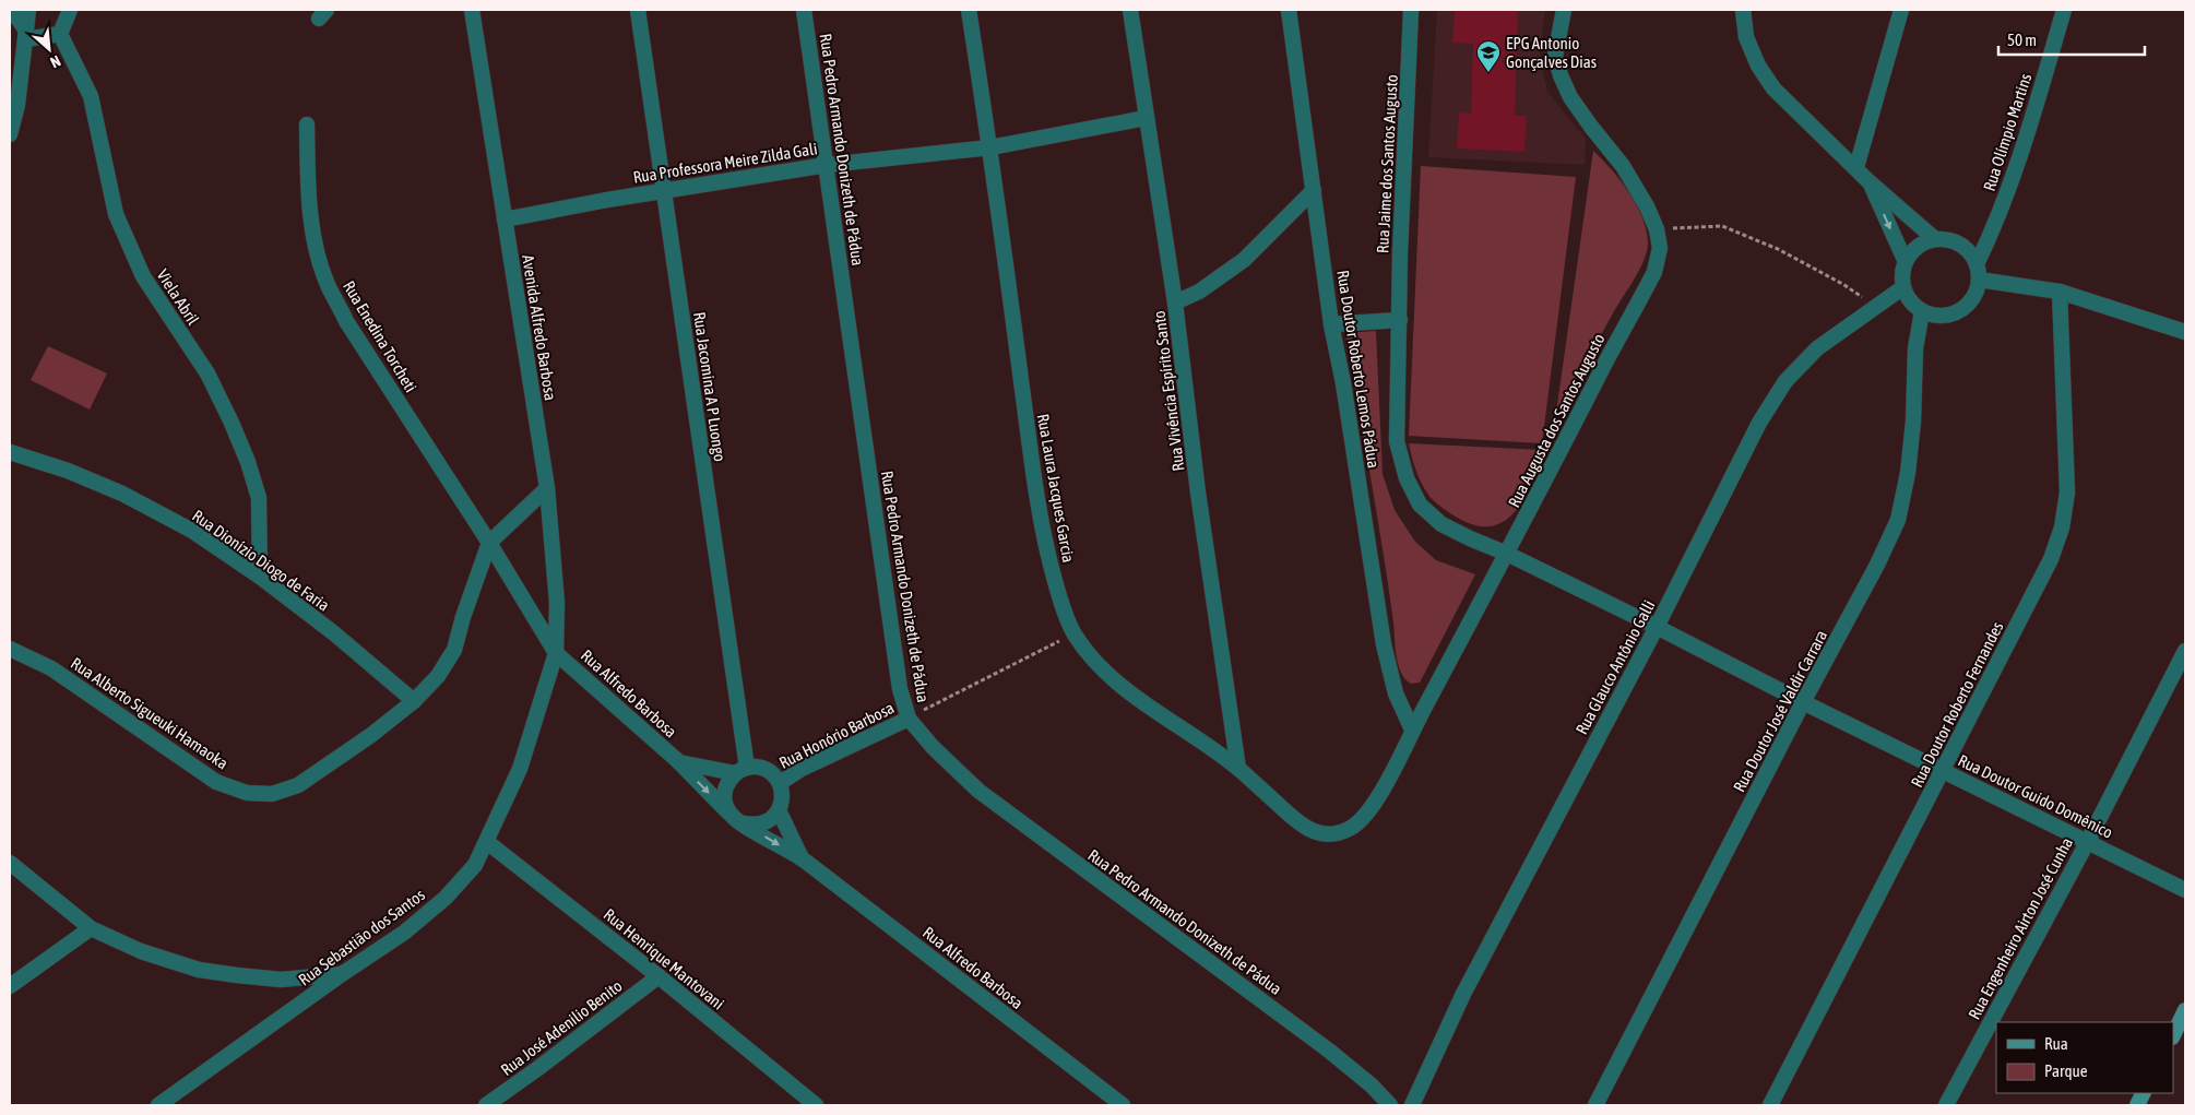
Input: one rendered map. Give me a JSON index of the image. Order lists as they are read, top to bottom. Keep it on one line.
{"streets":{"street":["Rua Olímpio Martins","Rua Pedro Armando Donizeth de Pádua","Rua Professora Meire Zilda Gali","Rua Jaime dos Santos Augusto","Viela Abril","Avenida Alfredo Barbosa","Rua Enedina Torcheti","Rua Doutor Roberto Lemos Pádua","Rua Jacomina A P Luongo","Rua Vivência Espírito Santo","Rua Augusta dos Santos Augusto","Rua Laura Jacques Garcia","Rua Dionízio Diogo de Faria","Rua Glauco Antônio Galli","Rua Alfredo Barbosa","Rua Doutor Roberto Fernandes","Rua Doutor José Valdir Carrara","Rua Alberto Sigueuki Hamaoka","Rua Honório Barbosa","Rua Doutor Guido Domênico","Rua Engenheiro Airton José Cunha","Rua Sebastião dos Santos","Rua Henrique Mantovani","Rua José Adenilio Benito"]},"crossings":[["Rua Olímpio Martins","Rua Glauco Antônio Galli"],["Rua Olímpio Martins","Rua Doutor José Valdir Carrara"],["Rua Pedro Armando Donizeth de Pádua","Rua Professora Meire Zilda Gali"],["Rua Pedro Armando Donizeth de Pádua","Rua Honório Barbosa"],["Rua Professora Meire Zilda Gali","Avenida Alfredo Barbosa"],["Rua Professora Meire Zilda Gali","Rua Jacomina A P Luongo"],["Rua Professora Meire Zilda Gali","Rua Vivência Espírito Santo"],["Rua Professora Meire Zilda Gali","Rua Laura Jacques Garcia"],["Rua Jaime dos Santos Augusto","Rua Doutor Guido Domênico"],["Viela Abril","Rua Dionízio Diogo de Faria"],["Avenida Alfredo Barbosa","Rua Enedina Torcheti"],["Avenida Alfredo Barbosa","Rua Alfredo Barbosa"],["Avenida Alfredo Barbosa","Rua Alberto Sigueuki Hamaoka"],["Avenida Alfredo Barbosa","Rua Sebastião dos Santos"],["Rua Enedina Torcheti","Rua Alfredo Barbosa"],["Rua Enedina Torcheti","Rua Alberto Sigueuki Hamaoka"],["Rua Enedina Torcheti","Rua Sebastião dos Santos"],["Rua Doutor Roberto Lemos Pádua","Rua Augusta dos Santos Augusto"],["Rua Jacomina A P Luongo","Rua Alfredo Barbosa"],["Rua Jacomina A P Luongo","Rua Honório Barbosa"],["Rua Vivência Espírito Santo","Rua Laura Jacques Garcia"],["Rua Augusta dos Santos Augusto","Rua Laura Jacques Garcia"],["Rua Augusta dos Santos Augusto","Rua Doutor Guido Domênico"],["Rua Dionízio Diogo de Faria","Rua Alberto Sigueuki Hamaoka"],["Rua Glauco Antônio Galli","Rua Doutor José Valdir Carrara"],["Rua Glauco Antônio Galli","Rua Doutor Guido Domênico"],["Rua Alfredo Barbosa","Rua Honório Barbosa"],["Rua Alfredo Barbosa","Rua Sebastião dos Santos"],["Rua Doutor Roberto Fernandes","Rua Doutor Guido Domênico"],["Rua Doutor José Valdir Carrara","Rua Doutor Guido Domênico"],["Rua Doutor Guido Domênico","Rua Engenheiro Airton José Cunha"],["Rua Sebastião dos Santos","Rua Henrique Mantovani"],["Rua Henrique Mantovani","Rua José Adenilio Benito"]],"places":{"school or university":["EPG Antonio Gonçalves Dias"]},"legend":["Rua","Parque"],"scale_bar":"50 m","north":"bottom right"}
